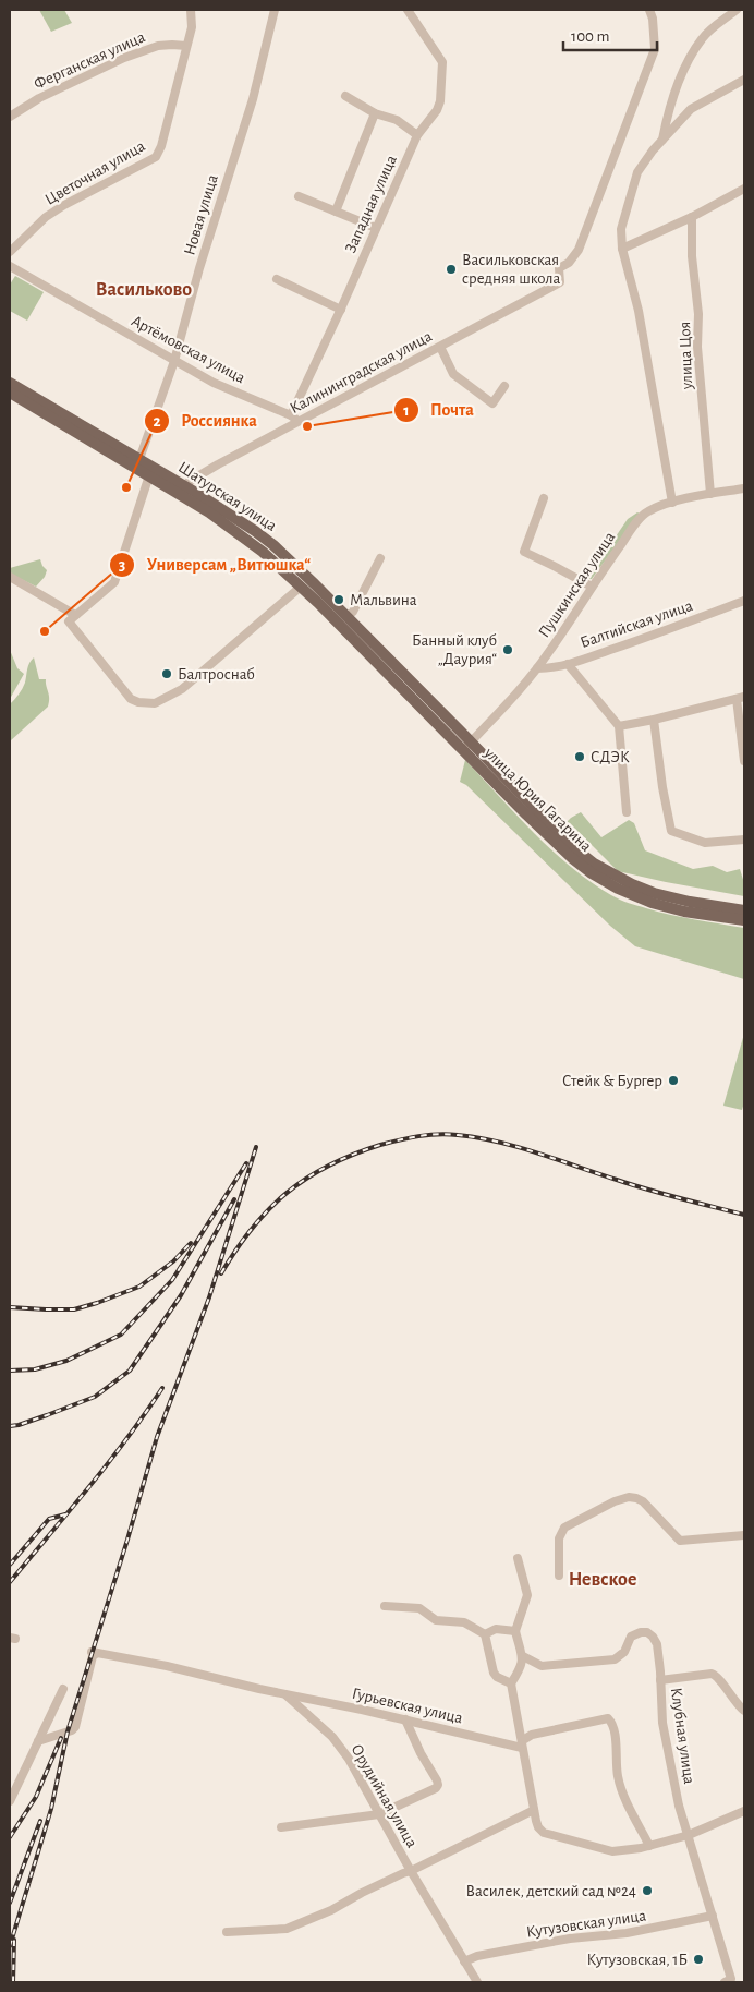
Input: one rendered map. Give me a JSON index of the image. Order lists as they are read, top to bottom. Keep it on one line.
{"streets":{"main road":["Шатурская улица","улица Юрия Гагарина"],"street":["Ферганская улица","Цветочная улица","Западная улица","Новая улица","Артёмовская улица","улица Цоя","Калининградская улица","Пушкинская улица","Балтийская улица","Гурьевская улица","Клубная улица","Орудийная улица","Кутузовская улица"]},"crossings":[["Ферганская улица","Цветочная улица"],["Западная улица","Артёмовская улица"],["Новая улица","Артёмовская улица"],["Новая улица","Шатурская улица"],["Артёмовская улица","Калининградская улица"],["улица Цоя","Пушкинская улица"],["Калининградская улица","Шатурская улица"],["Шатурская улица","Пушкинская улица"],["Шатурская улица","улица Юрия Гагарина"],["Пушкинская улица","Балтийская улица"],["Пушкинская улица","улица Юрия Гагарина"],["Гурьевская улица","Орудийная улица"],["Клубная улица","Кутузовская улица"],["Орудийная улица","Кутузовская улица"]],"districts":["Васильково","Невское"],"places":["Васильковская средняя школа","Почта","Россиянка","Мальвина","Универсам „Витюшка“","Банный клуб „Даурия“","Балтроснаб","СДЭК","Стейк & Бургер","Василек, детский сад №24","Кутузовская, 1Б"],"scale_bar":"100 m"}
